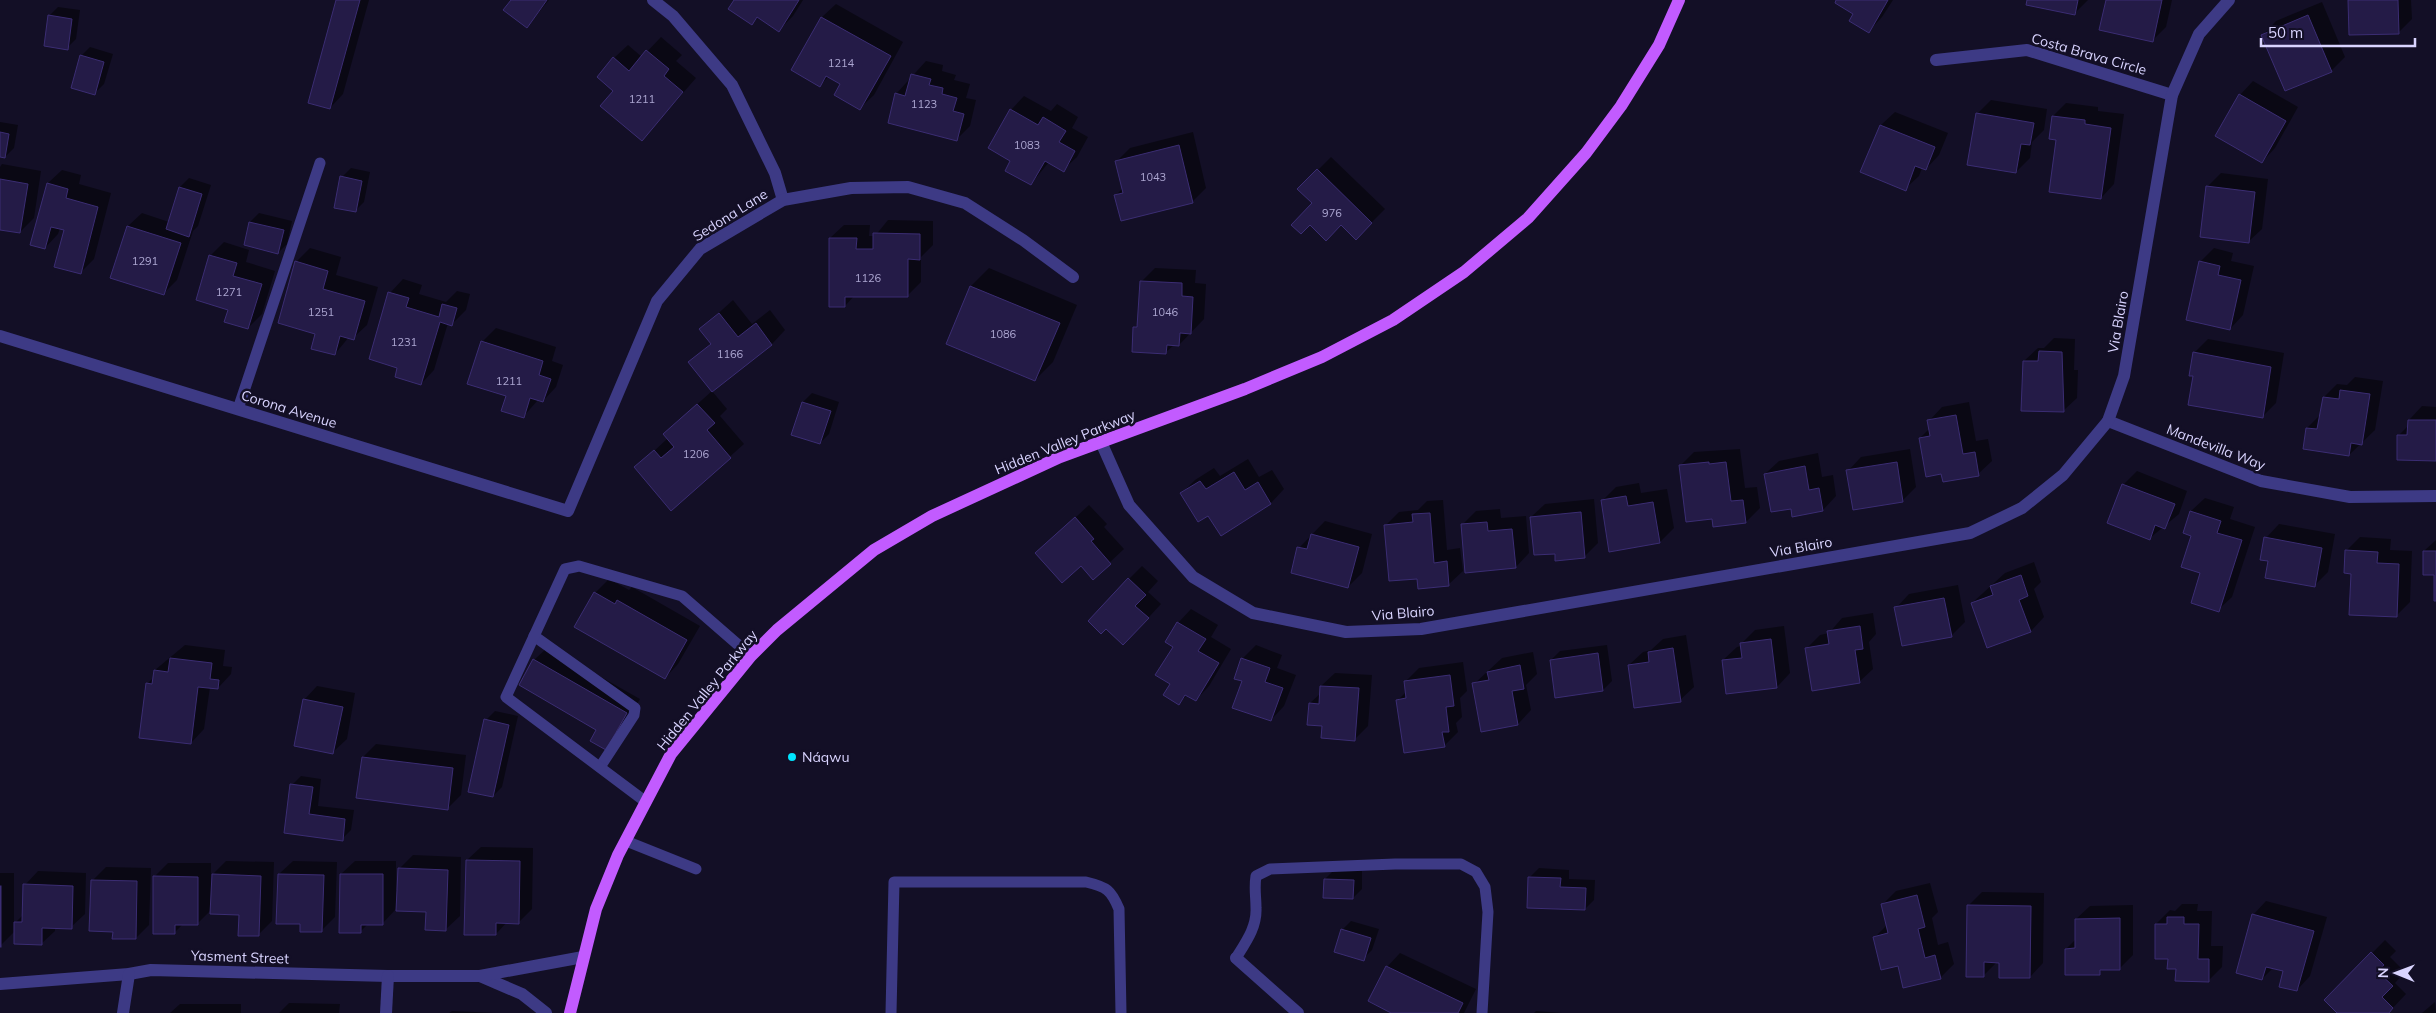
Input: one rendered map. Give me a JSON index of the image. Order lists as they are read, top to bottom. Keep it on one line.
{"streets":{"main road":["Hidden Valley Parkway"],"street":["Costa Brava Circle","Sedona Lane","Via Blairo","Corona Avenue","Mandevilla Way","Yasment Street"]},"crossings":[["Costa Brava Circle","Via Blairo"],["Sedona Lane","Corona Avenue"],["Via Blairo","Hidden Valley Parkway"],["Via Blairo","Mandevilla Way"],["Hidden Valley Parkway","Yasment Street"]],"places":["Náqwu"],"house_numbers":["1214","1211","1123","1083","1043","976","1291","1126","1271","1251","1046","1086","1231","1166","1211","1206"],"scale_bar":"50 m","north":"left"}
